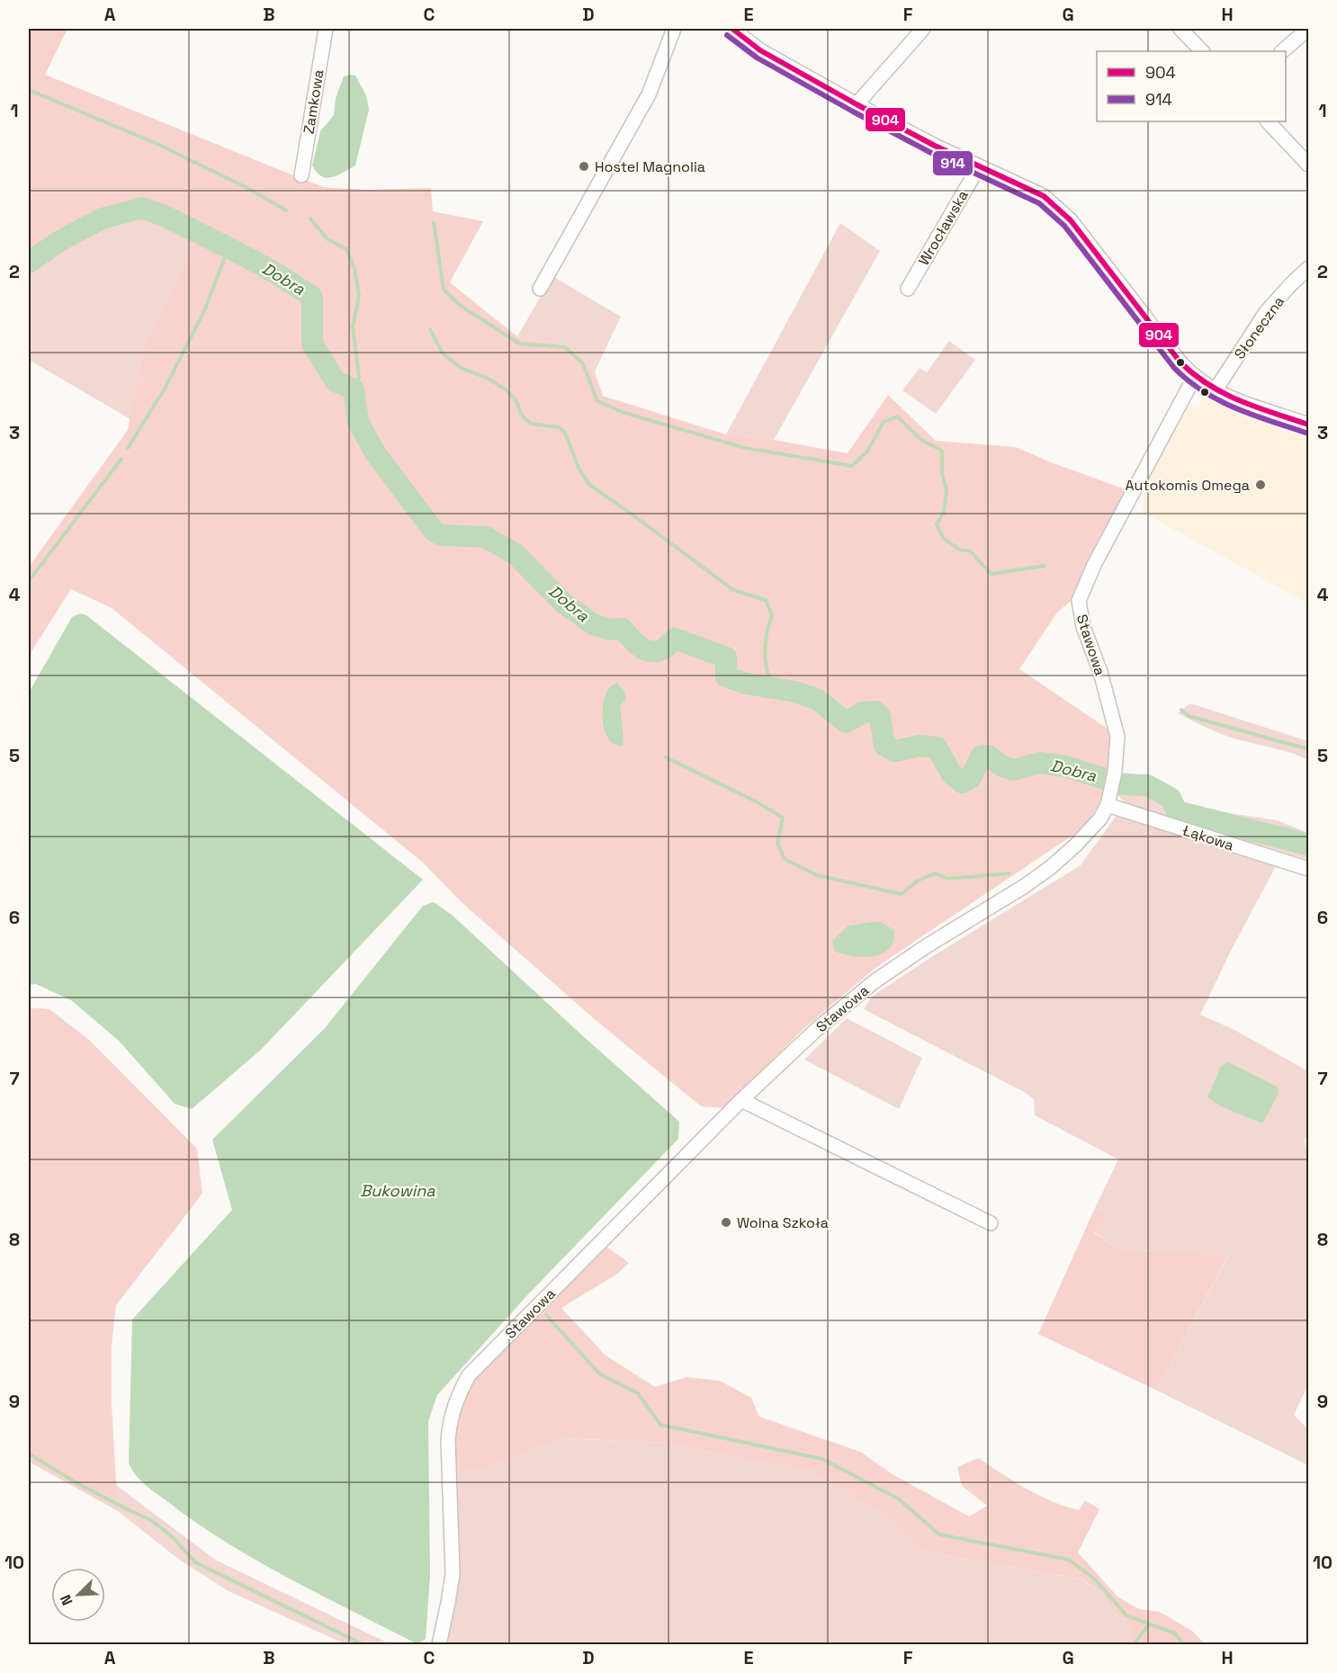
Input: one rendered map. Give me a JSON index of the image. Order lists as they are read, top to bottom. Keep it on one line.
{"streets":{"street":["Zamkowa","Wrocławska","Słoneczna","Stawowa","Łąkowa"]},"crossings":[["Stawowa","Łąkowa"]],"water":["Dobra","Bukowina"],"places":["Hostel Magnolia","Autokomis Omega","Wolna Szkoła"],"lines":["transit line 904","transit line 914"],"legend":["904","914"],"north":"bottom left","grid":{"columns":["A","B","C","D","E","F","G","H"],"rows":["1","2","3","4","5","6","7","8","9","10"]}}
